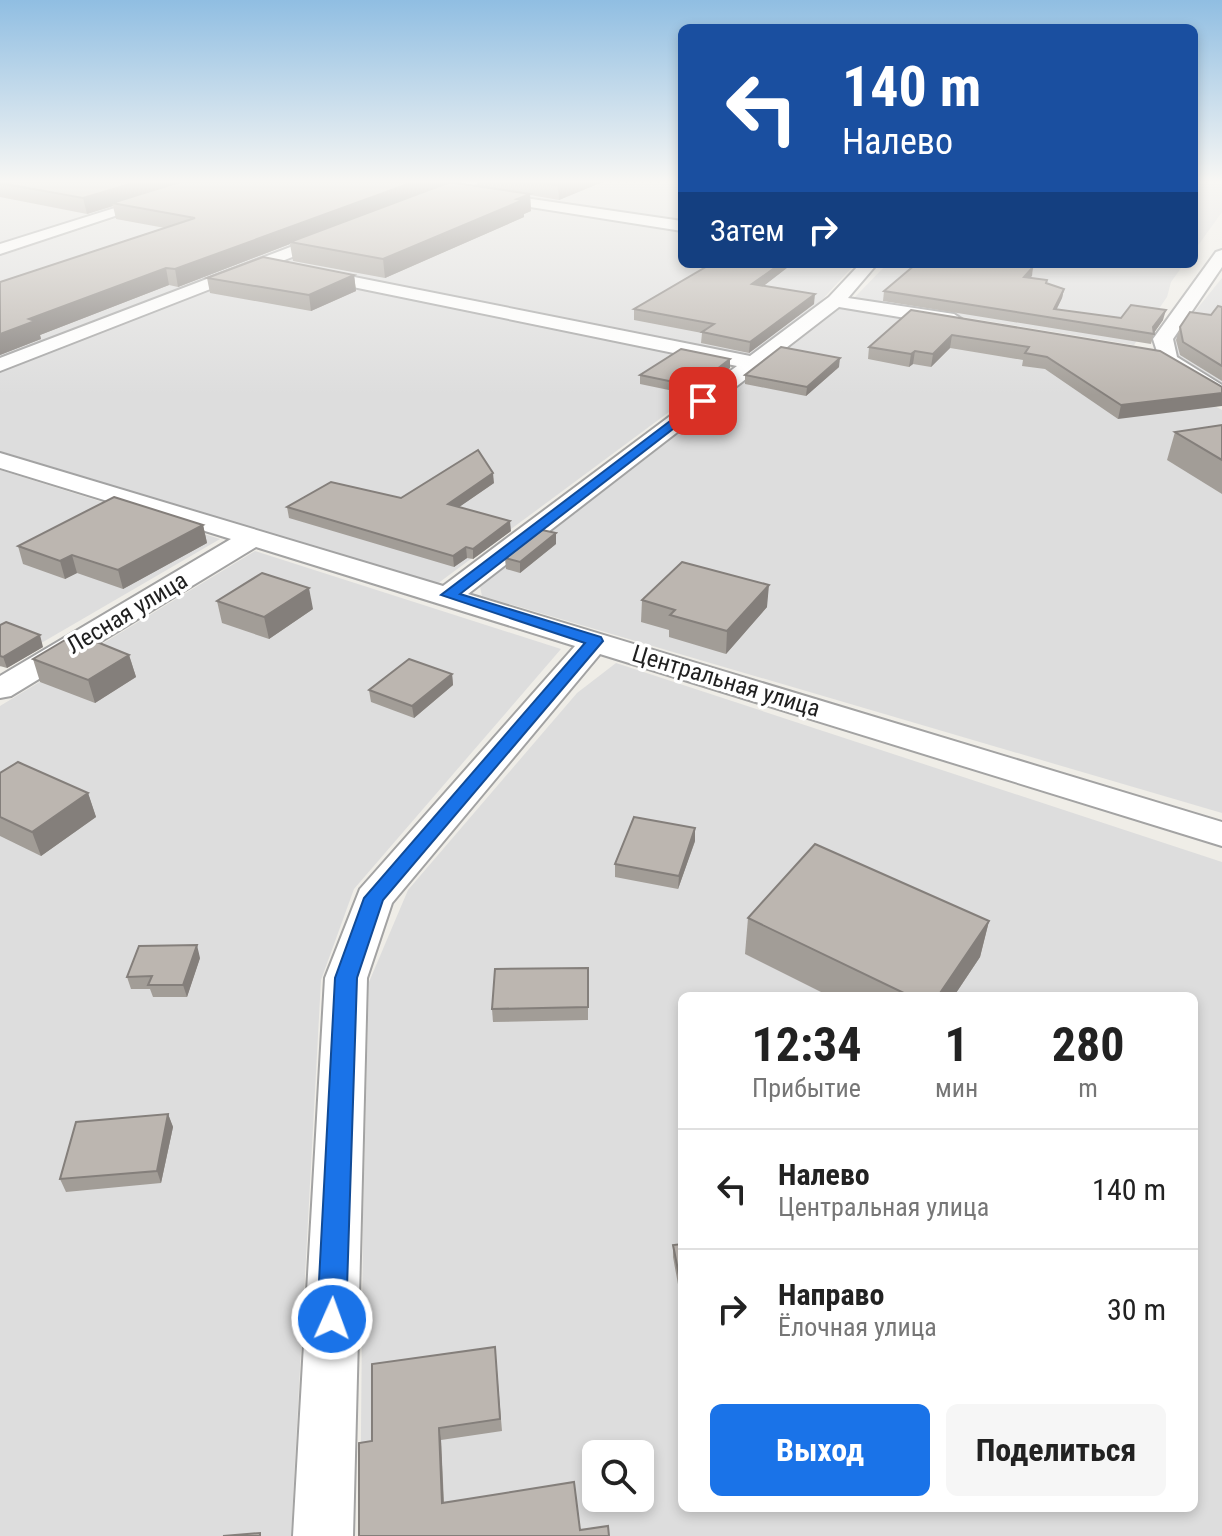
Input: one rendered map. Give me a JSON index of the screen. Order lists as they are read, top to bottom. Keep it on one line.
{"streets":{"street":["Лесная улица","Центральная улица"]},"crossings":[["Лесная улица","Центральная улица"]],"page":{"turn":["140 m","Налево"],"then":"Затем","eta":["12:34","Прибытие","1","мин","280","m"],"list":[{"name":"Налево","note":"Центральная улица","value":"140 m"},{"name":"Направо","note":"Ёлочная улица","value":"30 m"}],"buttons":["Выход","Поделиться"]}}
